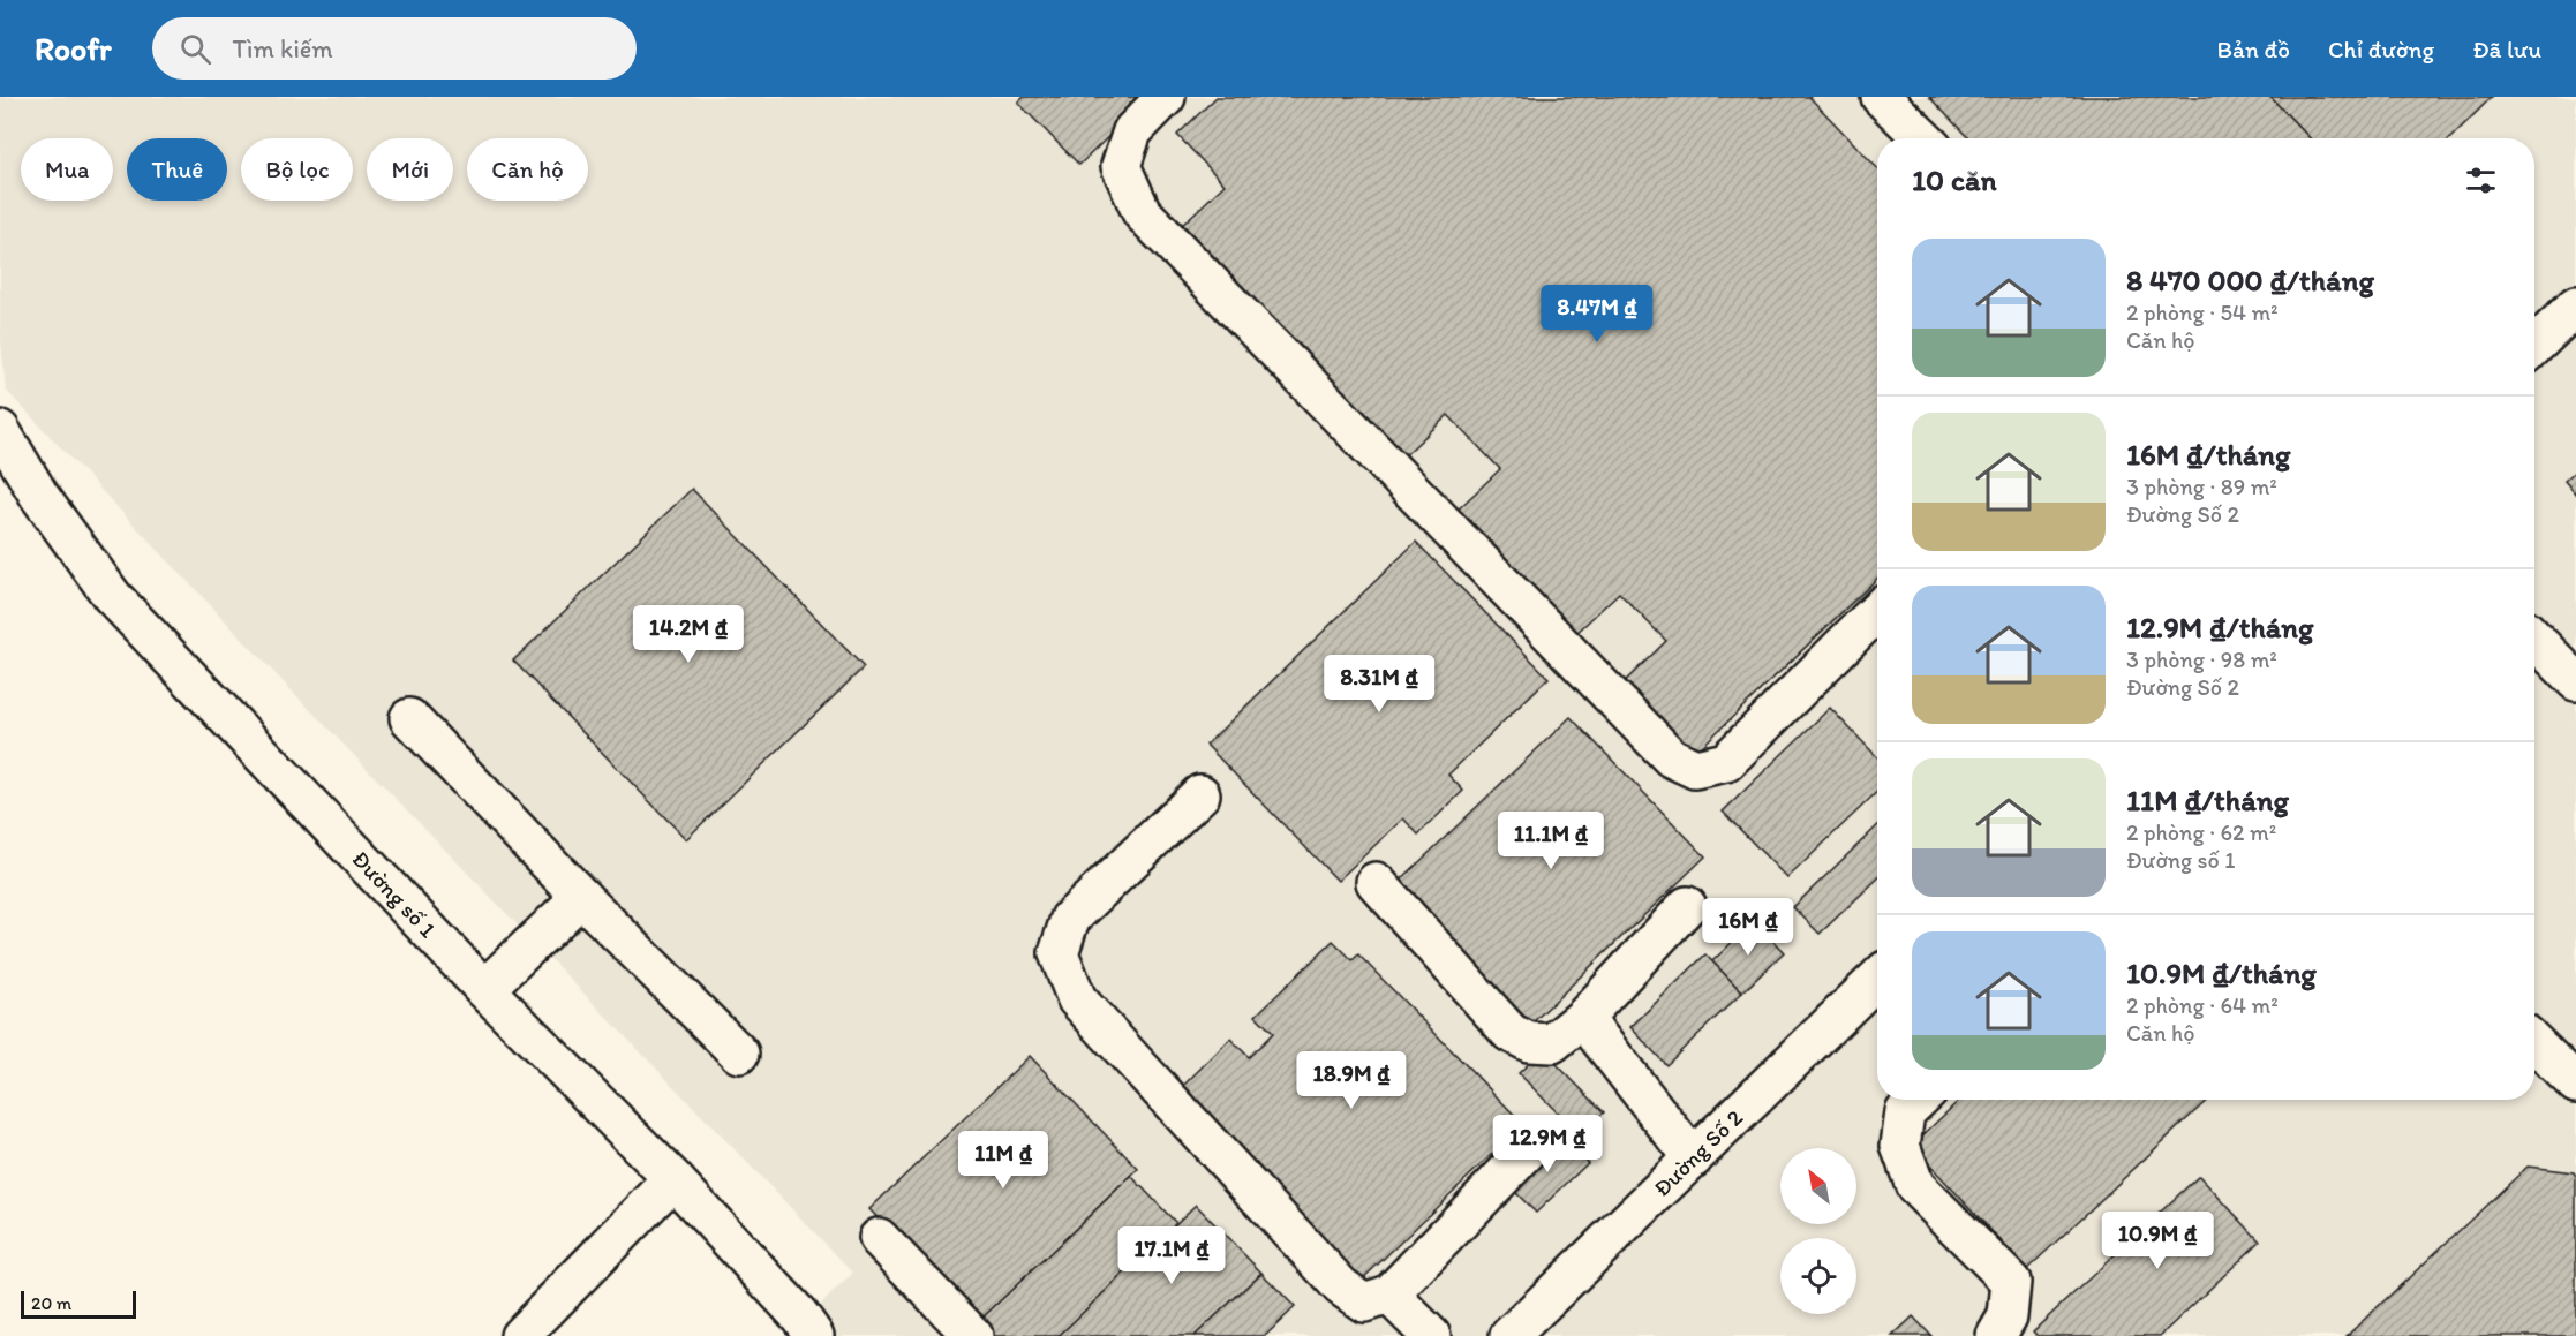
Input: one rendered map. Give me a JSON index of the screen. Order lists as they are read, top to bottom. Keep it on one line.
{"streets":{"street":["Đường số 1","Đường Số 2"]},"scale_bar":"20 m","north":"top left","page":{"header":"Roofr","search":"Tìm kiếm","nav":["Bản đồ","Chỉ đường","Đã lưu"],"chip":["Mua","Thuê","Bộ lọc","Mới","Căn hộ"],"heading":"10 căn","list":[{"name":"8 470 000 ₫/tháng","note":"2 phòng · 54 m² · Căn hộ"},{"name":"16M ₫/tháng","note":"3 phòng · 89 m² · Đường Số 2"},{"name":"12.9M ₫/tháng","note":"3 phòng · 98 m² · Đường Số 2"},{"name":"11M ₫/tháng","note":"2 phòng · 62 m² · Đường số 1"},{"name":"10.9M ₫/tháng","note":"2 phòng · 64 m² · Căn hộ"}],"price":["8.47M ₫","14.2M ₫","8.31M ₫","11.1M ₫","16M ₫","18.9M ₫","12.9M ₫","11M ₫","10.9M ₫","17.1M ₫"],"scale":"20 m"}}
